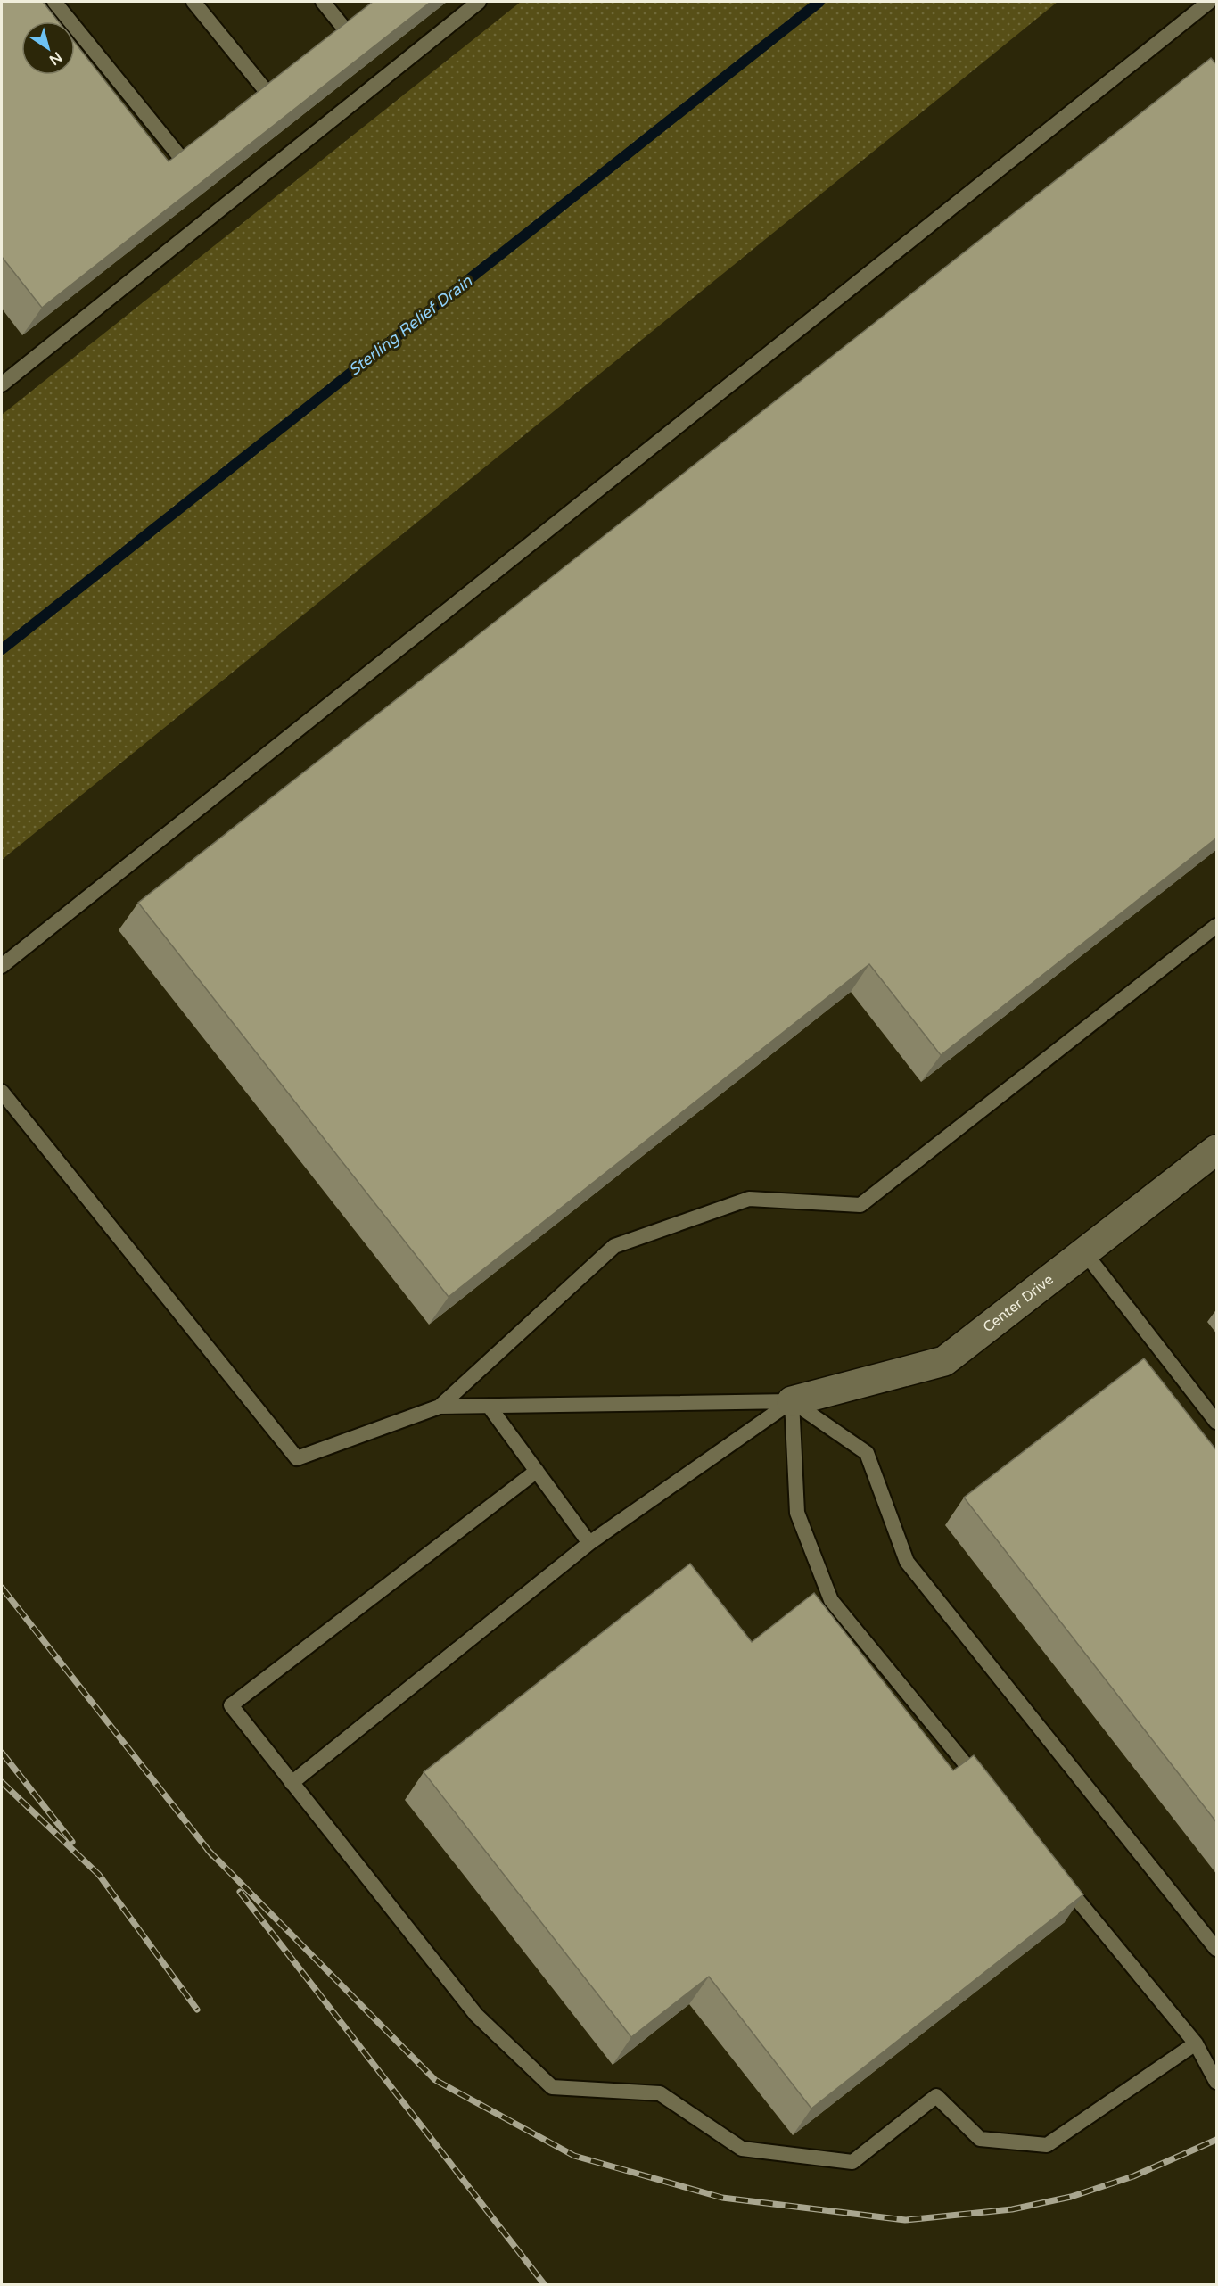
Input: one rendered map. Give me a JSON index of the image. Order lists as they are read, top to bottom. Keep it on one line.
{"streets":{"street":["Center Drive"]},"water":["Sterling Relief Drain"],"north":"bottom right"}
